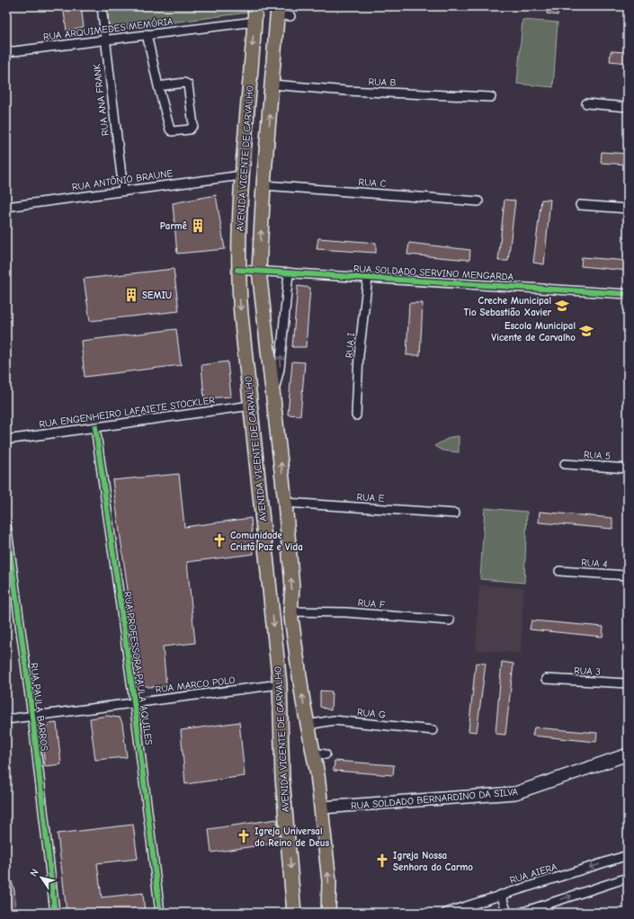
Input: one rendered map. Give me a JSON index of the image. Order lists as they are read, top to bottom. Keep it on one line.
{"streets":{"main road":["AVENIDA VICENTE DE CARVALHO"],"street":["RUA ARQUIMEDES MEMÓRIA","RUA B","RUA ANA FRANK","RUA ANTÔNIO BRAUNE","RUA C","RUA SOLDADO SERVINO MENGARDA","RUA I","RUA ENGENHEIRO LAFAIETE STOCKLER","RUA 5","RUA E","RUA 4","RUA F","RUA PROFESSORA PAULA AQUILES","RUA 3","RUA MARCO POLO","RUA PAULA BARROS","RUA G","RUA SOLDADO BERNARDINO DA SILVA","RUA AIERA"]},"crossings":[["RUA ARQUIMEDES MEMÓRIA","RUA ANA FRANK"],["RUA ARQUIMEDES MEMÓRIA","AVENIDA VICENTE DE CARVALHO"],["RUA ANA FRANK","RUA ANTÔNIO BRAUNE"],["AVENIDA VICENTE DE CARVALHO","RUA ANTÔNIO BRAUNE"],["AVENIDA VICENTE DE CARVALHO","RUA SOLDADO SERVINO MENGARDA"],["AVENIDA VICENTE DE CARVALHO","RUA ENGENHEIRO LAFAIETE STOCKLER"],["AVENIDA VICENTE DE CARVALHO","RUA MARCO POLO"],["RUA SOLDADO SERVINO MENGARDA","RUA I"],["RUA ENGENHEIRO LAFAIETE STOCKLER","RUA PROFESSORA PAULA AQUILES"],["RUA PROFESSORA PAULA AQUILES","RUA MARCO POLO"],["RUA MARCO POLO","RUA PAULA BARROS"]],"places":{"building":["Parmê","SEMIU"],"school or university":["Creche Municipal Tio Sebastião Xavier","Escola Municipal Vicente de Carvalho"],"church":["Comunidade Cristã Paz e Vida","Igreja Universal do Reino de Deus","Igreja Nossa Senhora do Carmo"]},"north":"top left"}
